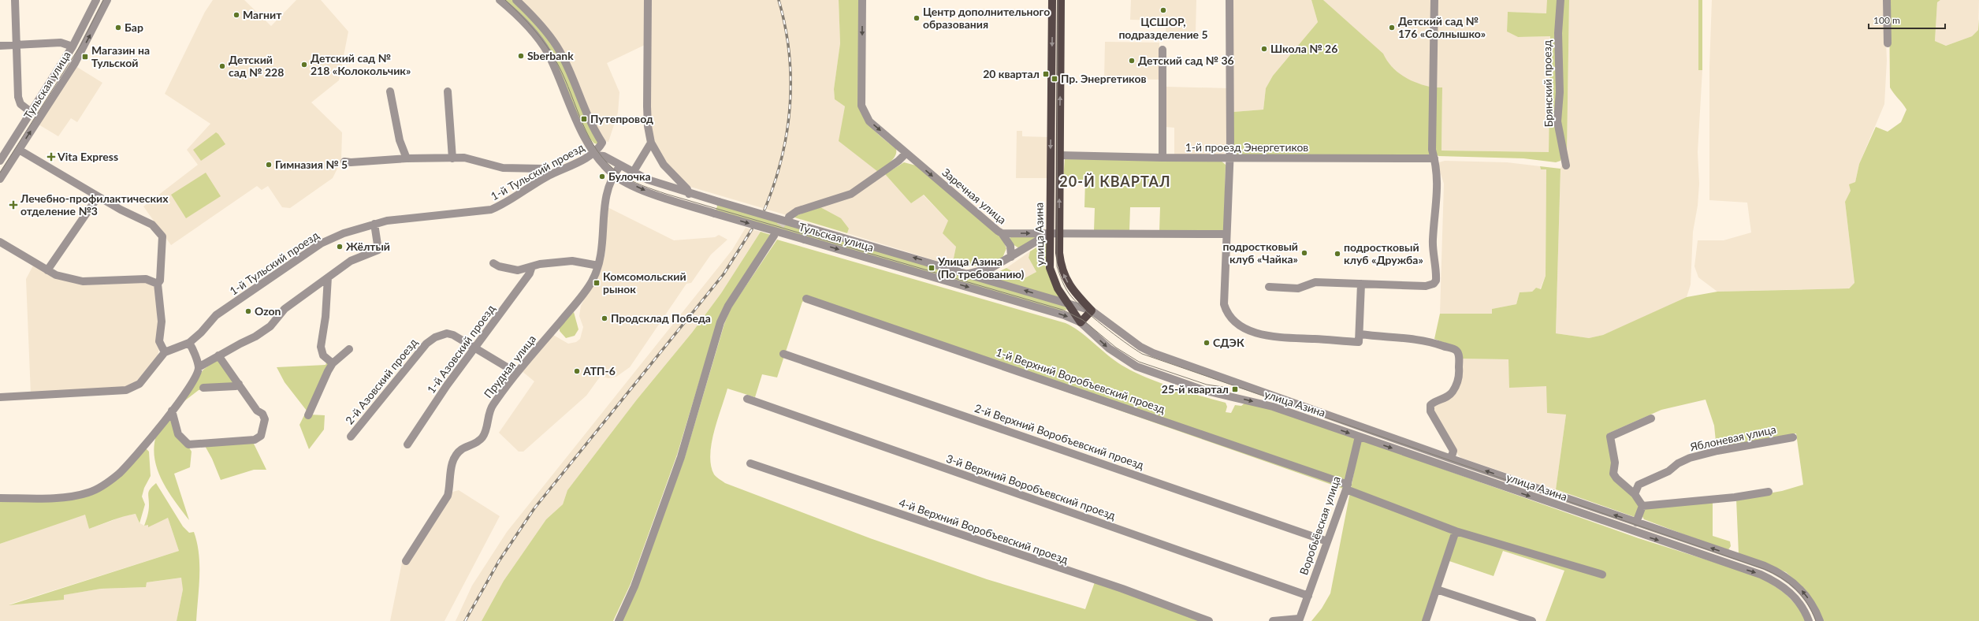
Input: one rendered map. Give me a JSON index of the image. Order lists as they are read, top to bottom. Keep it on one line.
{"streets":{"main road":["улица Азина"],"street":["Брянский проезд","Тульская улица","1-й проезд Энергетиков","1-й Тульский проезд","Заречная улица","1-й Азовский проезд","Прудная улица","1-й Верхний Воробъевский проезд","2-й Азовский проезд","2-й Верхний Воробъевский проезд","Яблоневая улица","3-й Верхний Воробъевский проезд","Воробьёвская улица","4-й Верхний Воробъевский проезд"]},"crossings":[["Тульская улица","1-й Тульский проезд"],["Тульская улица","улица Азина"],["Тульская улица","Прудная улица"],["1-й проезд Энергетиков","улица Азина"],["Заречная улица","улица Азина"],["улица Азина","Воробьёвская улица"],["1-й Азовский проезд","2-й Азовский проезд"],["1-й Верхний Воробъевский проезд","Воробьёвская улица"],["2-й Верхний Воробъевский проезд","Воробьёвская улица"],["3-й Верхний Воробъевский проезд","Воробьёвская улица"]],"one_way":["Заречная улица"],"districts":["20-Й КВАРТАЛ"],"places":{"other":["ЦСШОР, подразделение 5","Магнит","Центр дополнительного образования","Бар","Детский сад № 176 «Солнышко»","Школа № 26","Sberbank","Детский сад № 36","Детский сад № 218 «Колокольчик»","Детский сад № 228","Гимназия № 5","Булочка","Жёлтый","подростковый клуб «Чайка»","подростковый клуб «Дружба»","Ozon","Продсклад Победа","СДЭК","АТП-6"],"transit":["Магазин на Тульской","20 квартал","Пр. Энергетиков","Путепровод","Улица Азина (По требованию)","Комсомольский рынок","25-й квартал"],"health":["Vita Express","Лечебно-профилактических отделение №3"]},"scale_bar":"100 m"}
